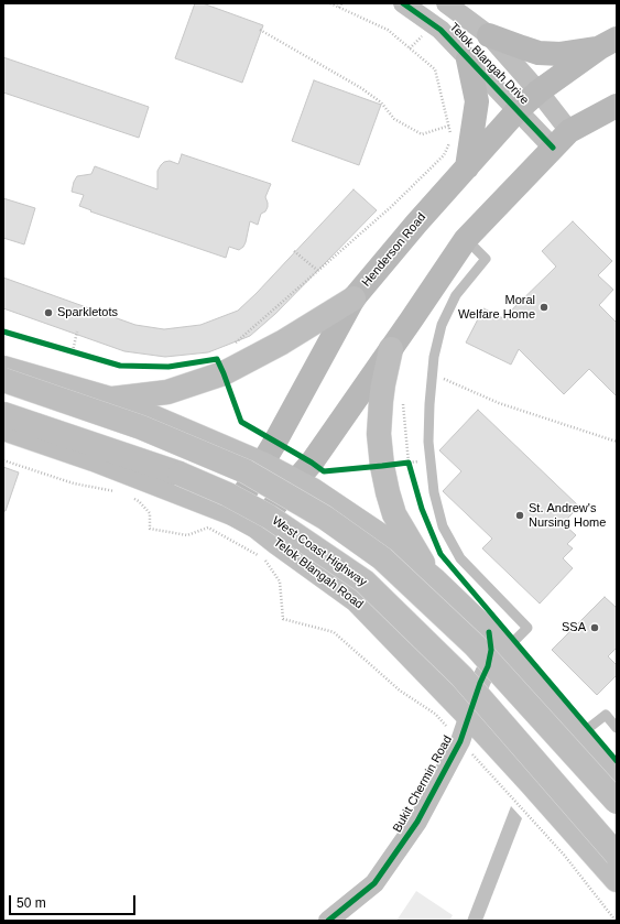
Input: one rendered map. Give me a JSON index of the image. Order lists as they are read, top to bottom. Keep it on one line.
{"streets":{"main road":["Henderson Road","West Coast Highway","Telok Blangah Road"],"street":["Telok Blangah Drive","Bukit Chermin Road"]},"crossings":[["Telok Blangah Drive","Henderson Road"],["Henderson Road","Telok Blangah Road"],["Telok Blangah Road","Bukit Chermin Road"]],"places":["Moral Welfare Home","Sparkletots","St. Andrew's Nursing Home","SSA"],"scale_bar":"50 m"}
